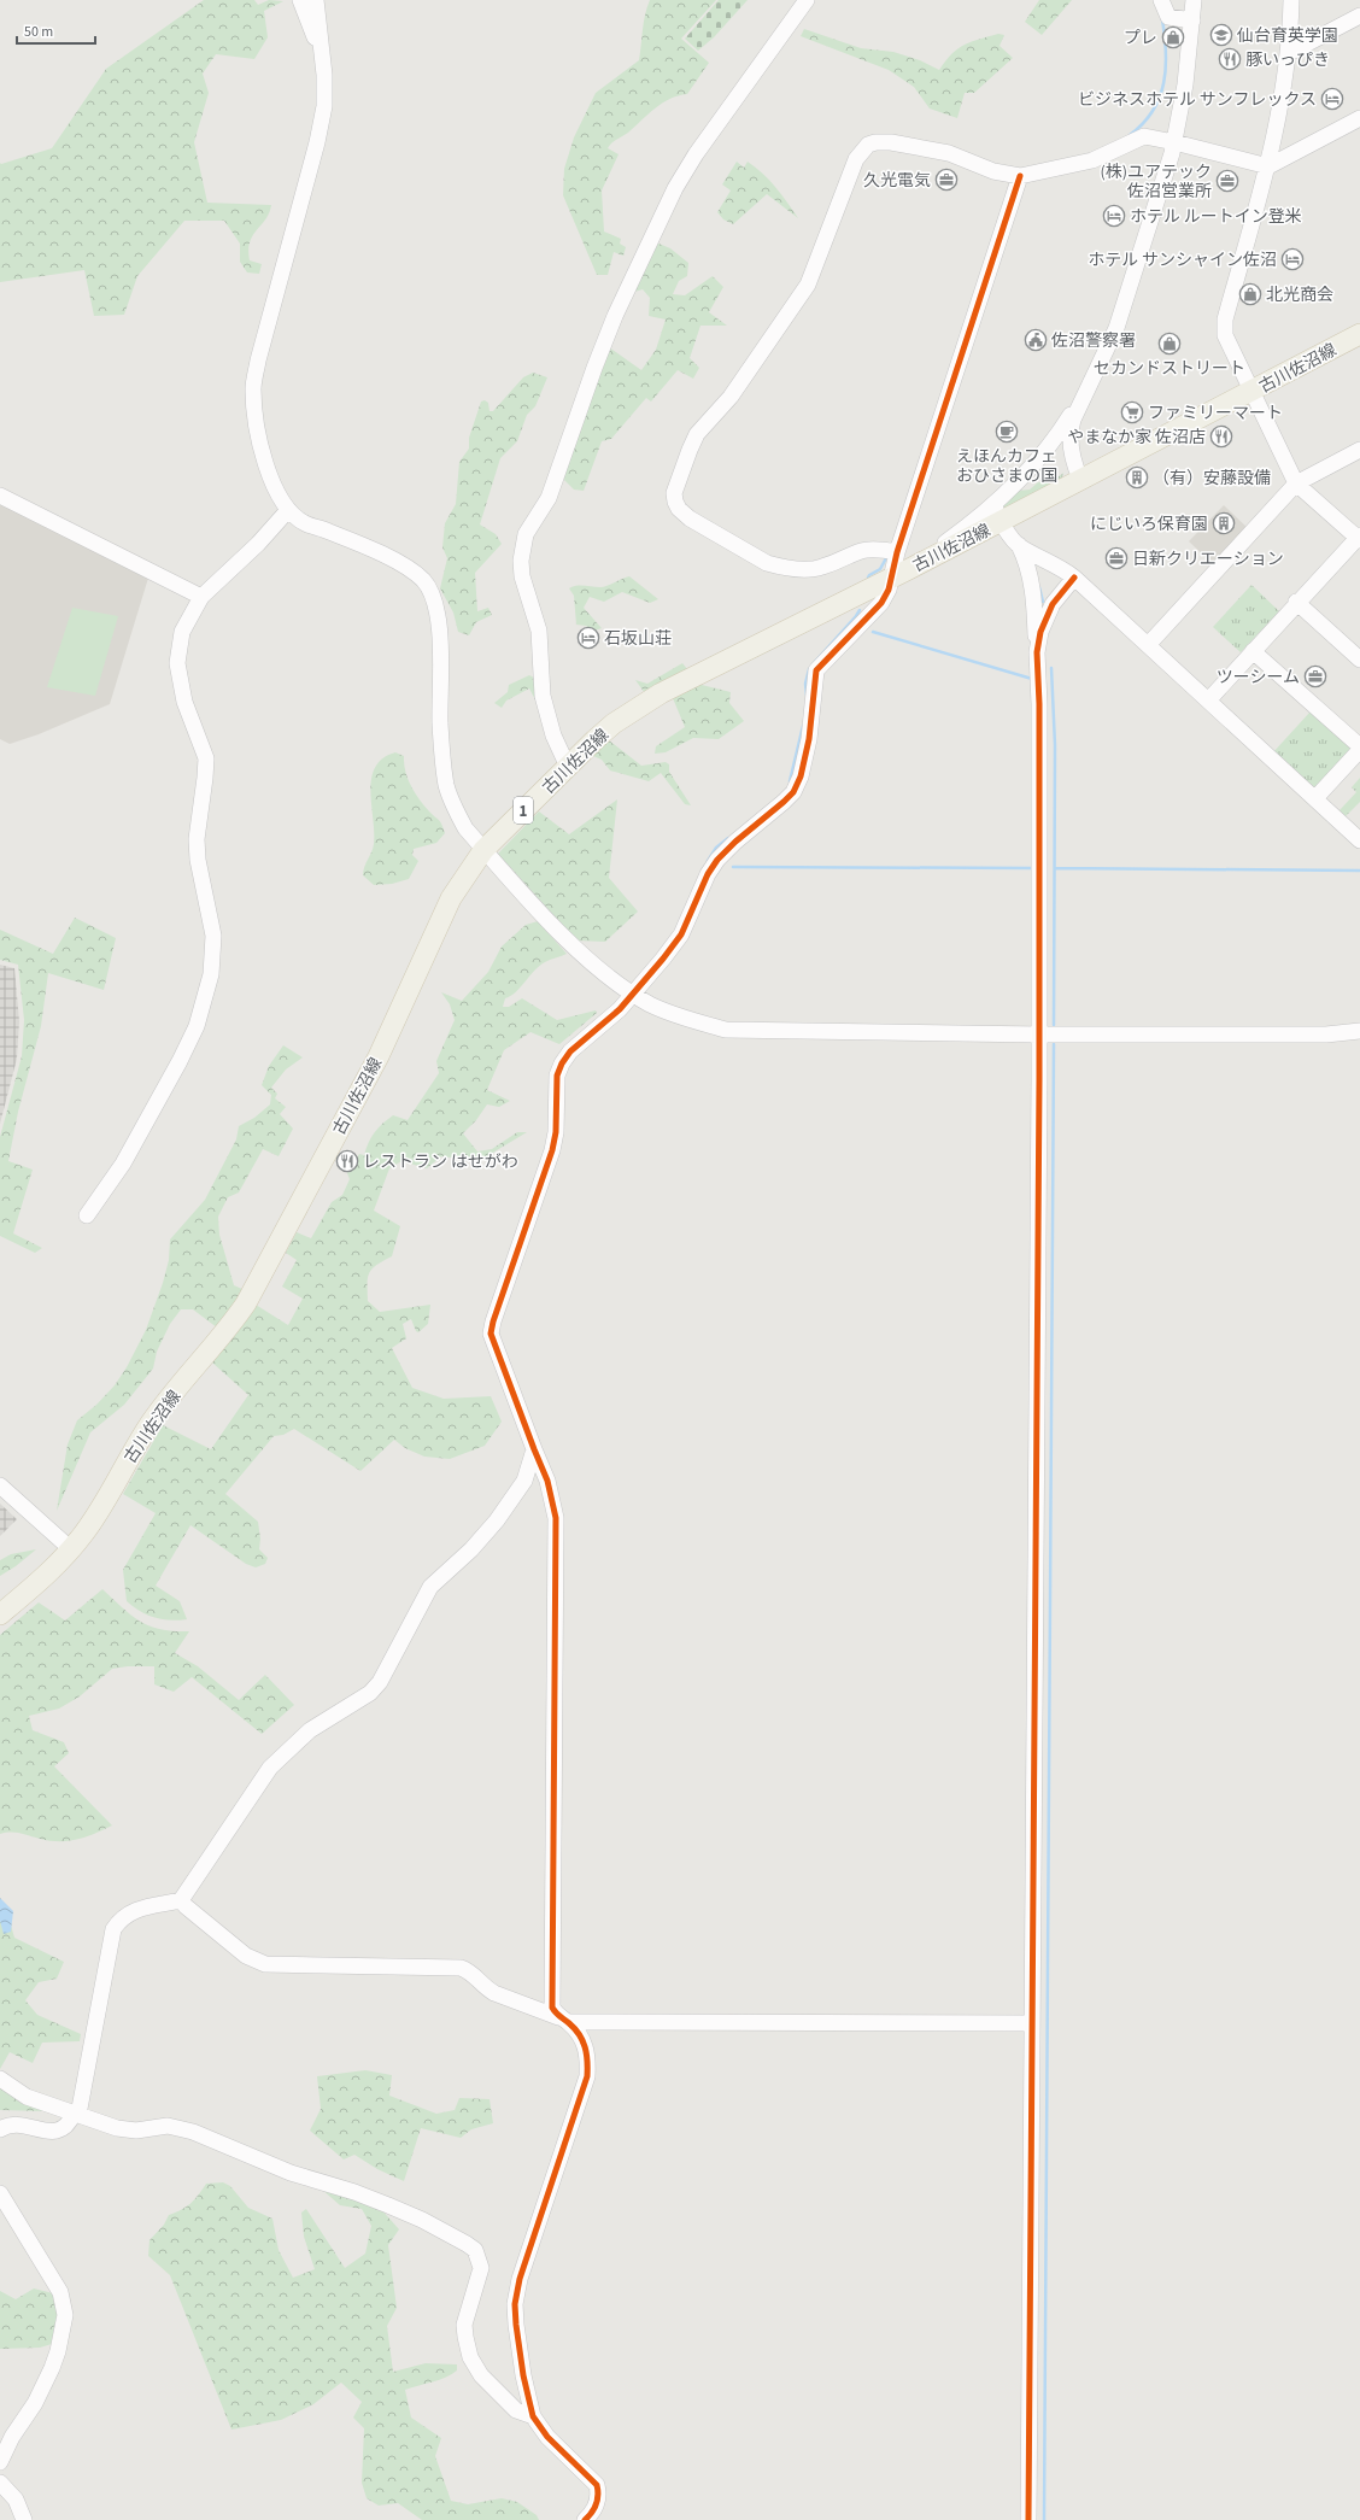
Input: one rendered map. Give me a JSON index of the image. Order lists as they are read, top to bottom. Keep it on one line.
{"streets":{"main road":["古川佐沼線","1"]},"places":{"school or university":["仙台育英学園"],"shop":["プレ","北光商会","セカンドストリート"],"restaurant":["豚いっぴき","やまなか家 佐沼店","レストラン はせがわ"],"hotel":["ビジネスホテル サンフレックス","ホテル ルートイン登米","ホテル サンシャイン佐沼","石坂山荘"],"office":["久光電気","(株)ユアテック 佐沼営業所","日新クリエーション","ツーシーム"],"public building":["佐沼警察署"],"supermarket":["ファミリーマート"],"cafe":["えほんカフェ おひさまの国"],"building":["（有）安藤設備","にじいろ保育園"]},"scale_bar":"50 m"}
